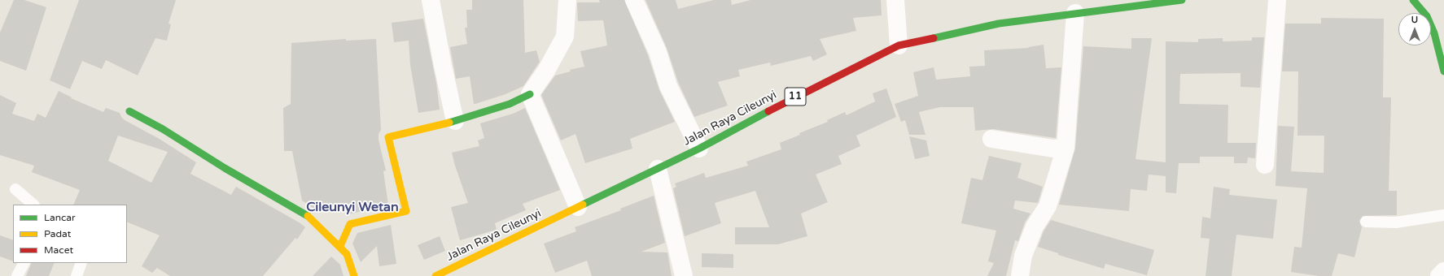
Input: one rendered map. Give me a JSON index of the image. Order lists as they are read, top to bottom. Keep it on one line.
{"streets":{"main road":["11","Jalan Raya Cileunyi"]},"districts":["Cileunyi Wetan"],"legend":["Lancar","Padat","Macet"],"north":"top"}
